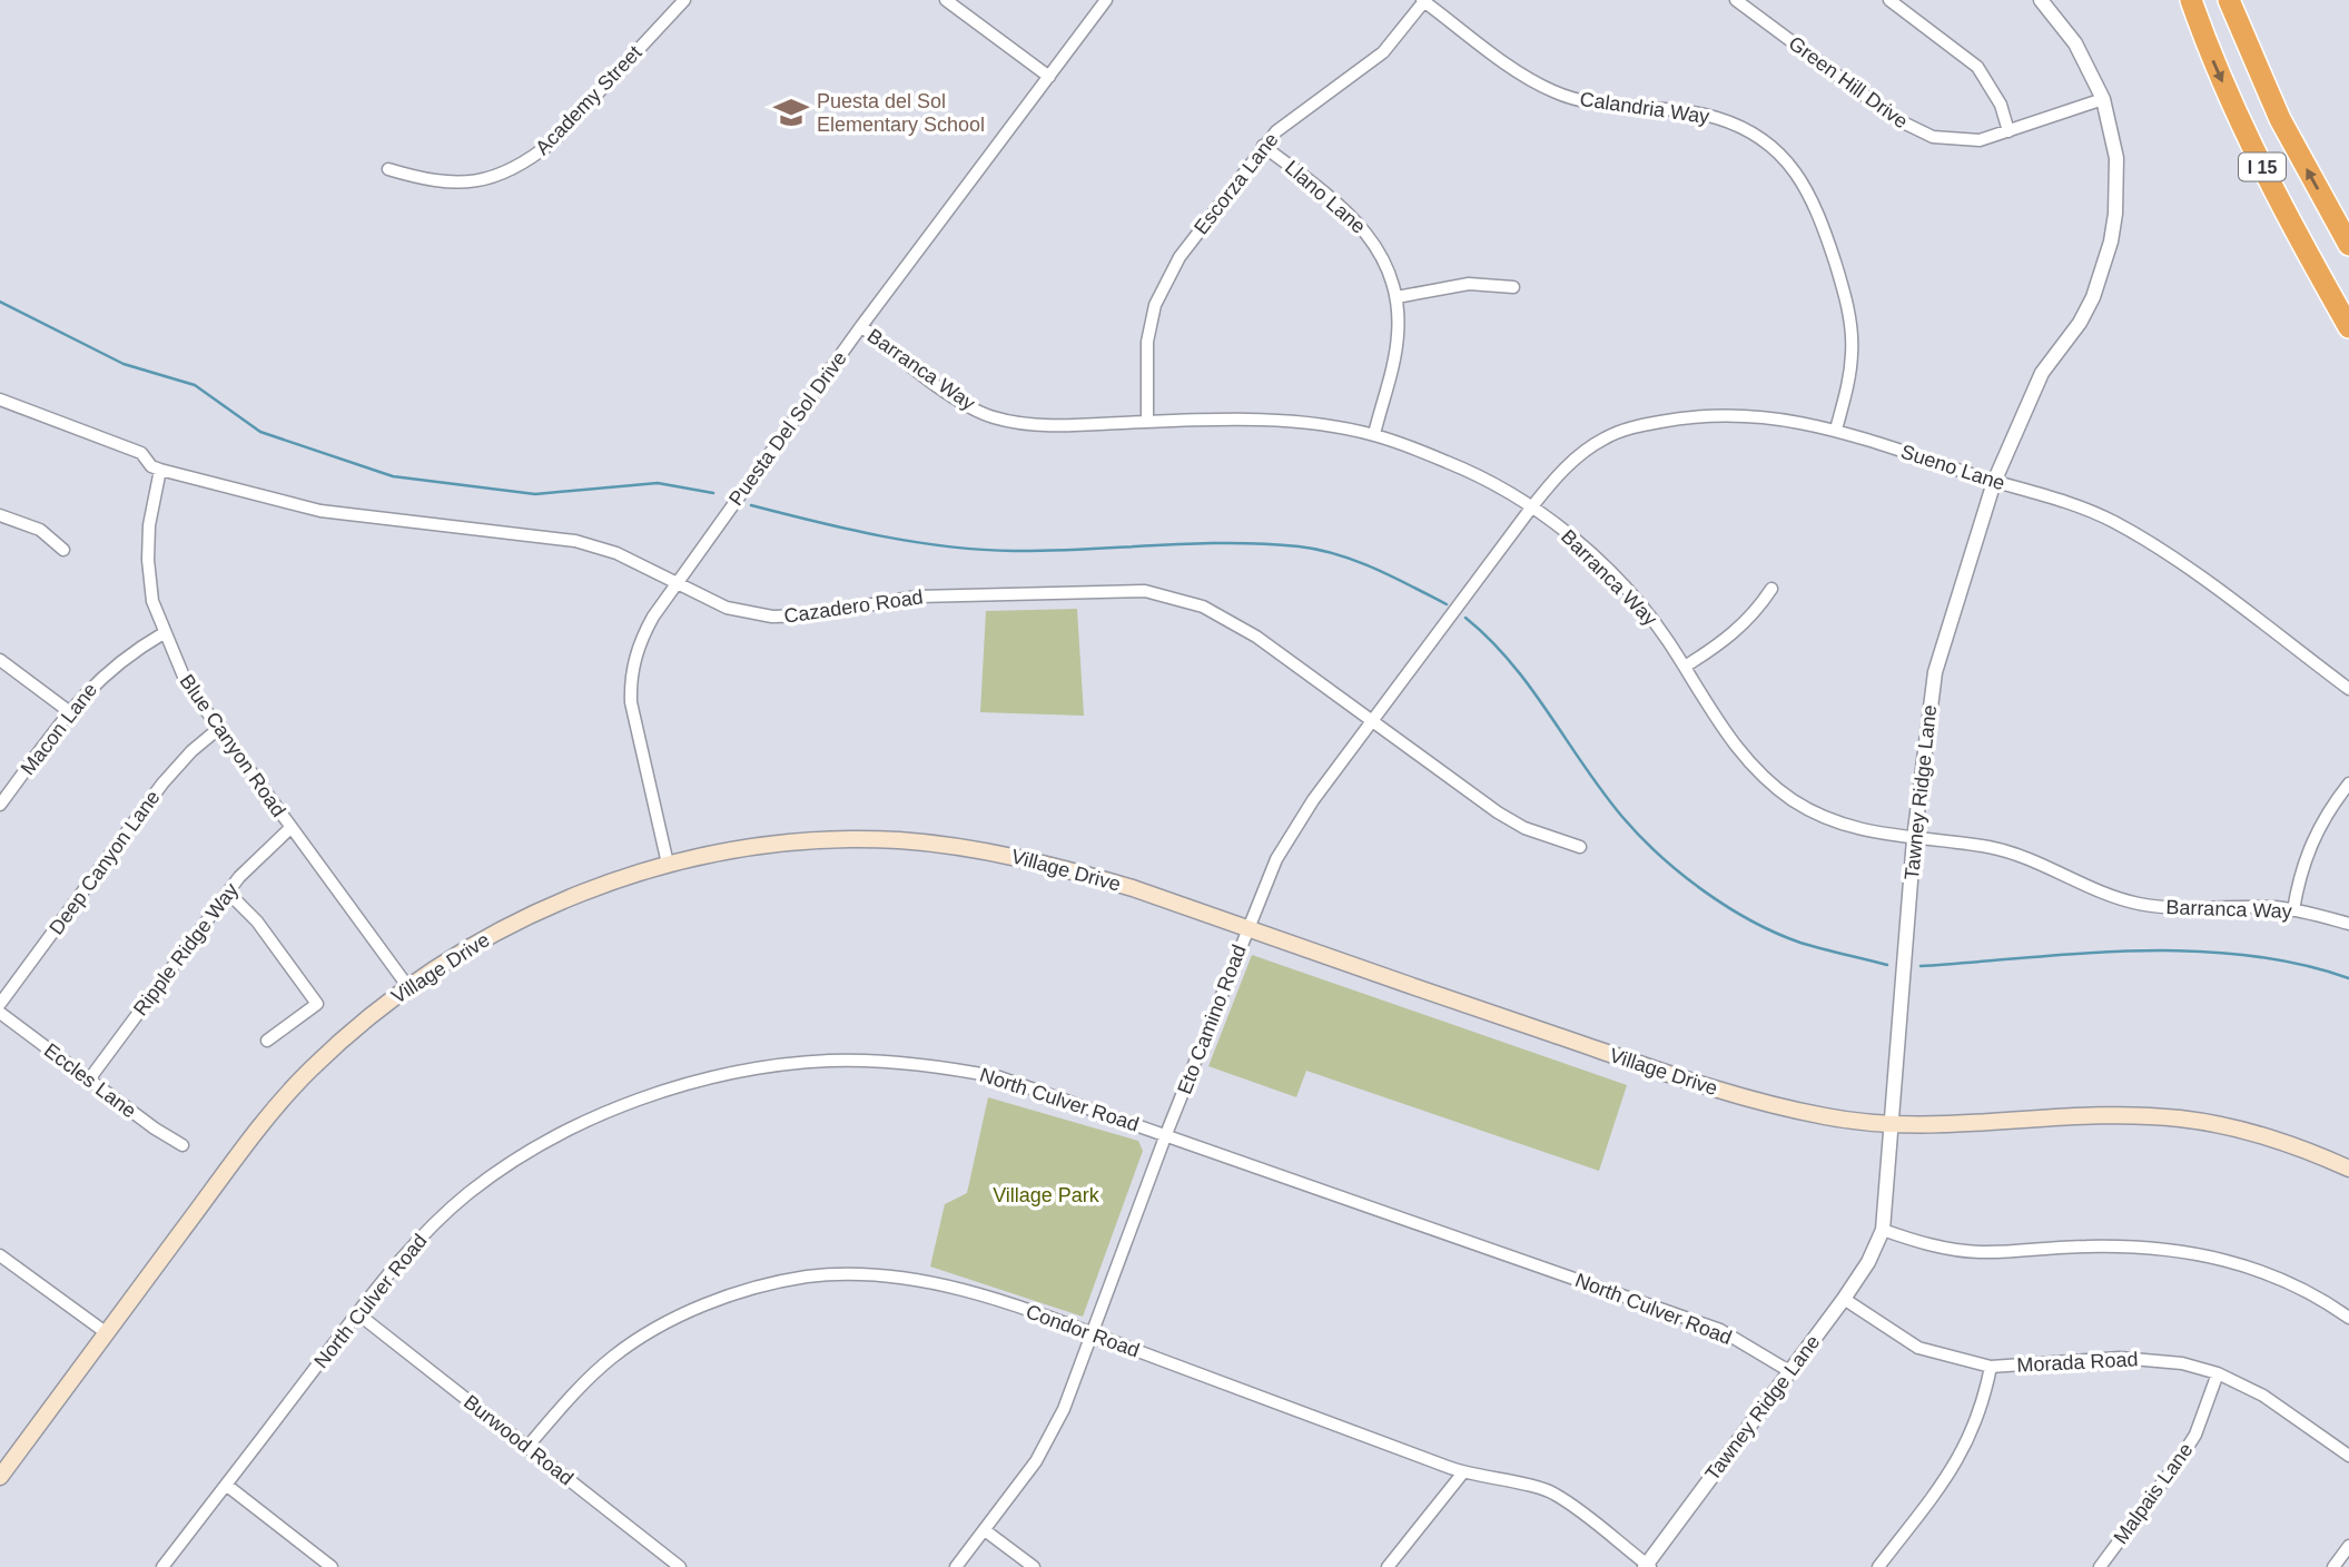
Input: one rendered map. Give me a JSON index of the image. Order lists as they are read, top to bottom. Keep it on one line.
{"streets":{"highway":["I 15"],"main road":["Village Drive"],"street":["Green Hill Drive","Academy Street","Calandria Way","Escorza Lane","Llano Lane","Barranca Way","Puesta Del Sol Drive","Sueno Lane","Cazadero Road","Macon Lane","Blue Canyon Road","Tawney Ridge Lane","Deep Canyon Lane","Ripple Ridge Way","Eto Camino Road","Eccles Lane","North Culver Road","Condor Road","Morada Road","Burwood Road","Malpais Lane"]},"crossings":[["Green Hill Drive","Tawney Ridge Lane"],["Calandria Way","Escorza Lane"],["Calandria Way","Sueno Lane"],["Escorza Lane","Llano Lane"],["Escorza Lane","Barranca Way"],["Llano Lane","Barranca Way"],["Barranca Way","Puesta Del Sol Drive"],["Barranca Way","Sueno Lane"],["Barranca Way","Tawney Ridge Lane"],["Barranca Way","Eto Camino Road"],["Puesta Del Sol Drive","Cazadero Road"],["Puesta Del Sol Drive","Village Drive"],["Sueno Lane","Tawney Ridge Lane"],["Sueno Lane","Eto Camino Road"],["Cazadero Road","Blue Canyon Road"],["Cazadero Road","Eto Camino Road"],["Macon Lane","Blue Canyon Road"],["Blue Canyon Road","Deep Canyon Lane"],["Blue Canyon Road","Village Drive"],["Blue Canyon Road","Ripple Ridge Way"],["Tawney Ridge Lane","Village Drive"],["Tawney Ridge Lane","North Culver Road"],["Tawney Ridge Lane","Condor Road"],["Tawney Ridge Lane","Morada Road"],["Village Drive","Eto Camino Road"],["Ripple Ridge Way","Eccles Lane"],["Eto Camino Road","North Culver Road"],["Eto Camino Road","Condor Road"],["North Culver Road","Burwood Road"],["Condor Road","Burwood Road"],["Morada Road","Malpais Lane"]],"parks":["Village Park"],"places":{"school or university":["Puesta del Sol Elementary School"]}}
